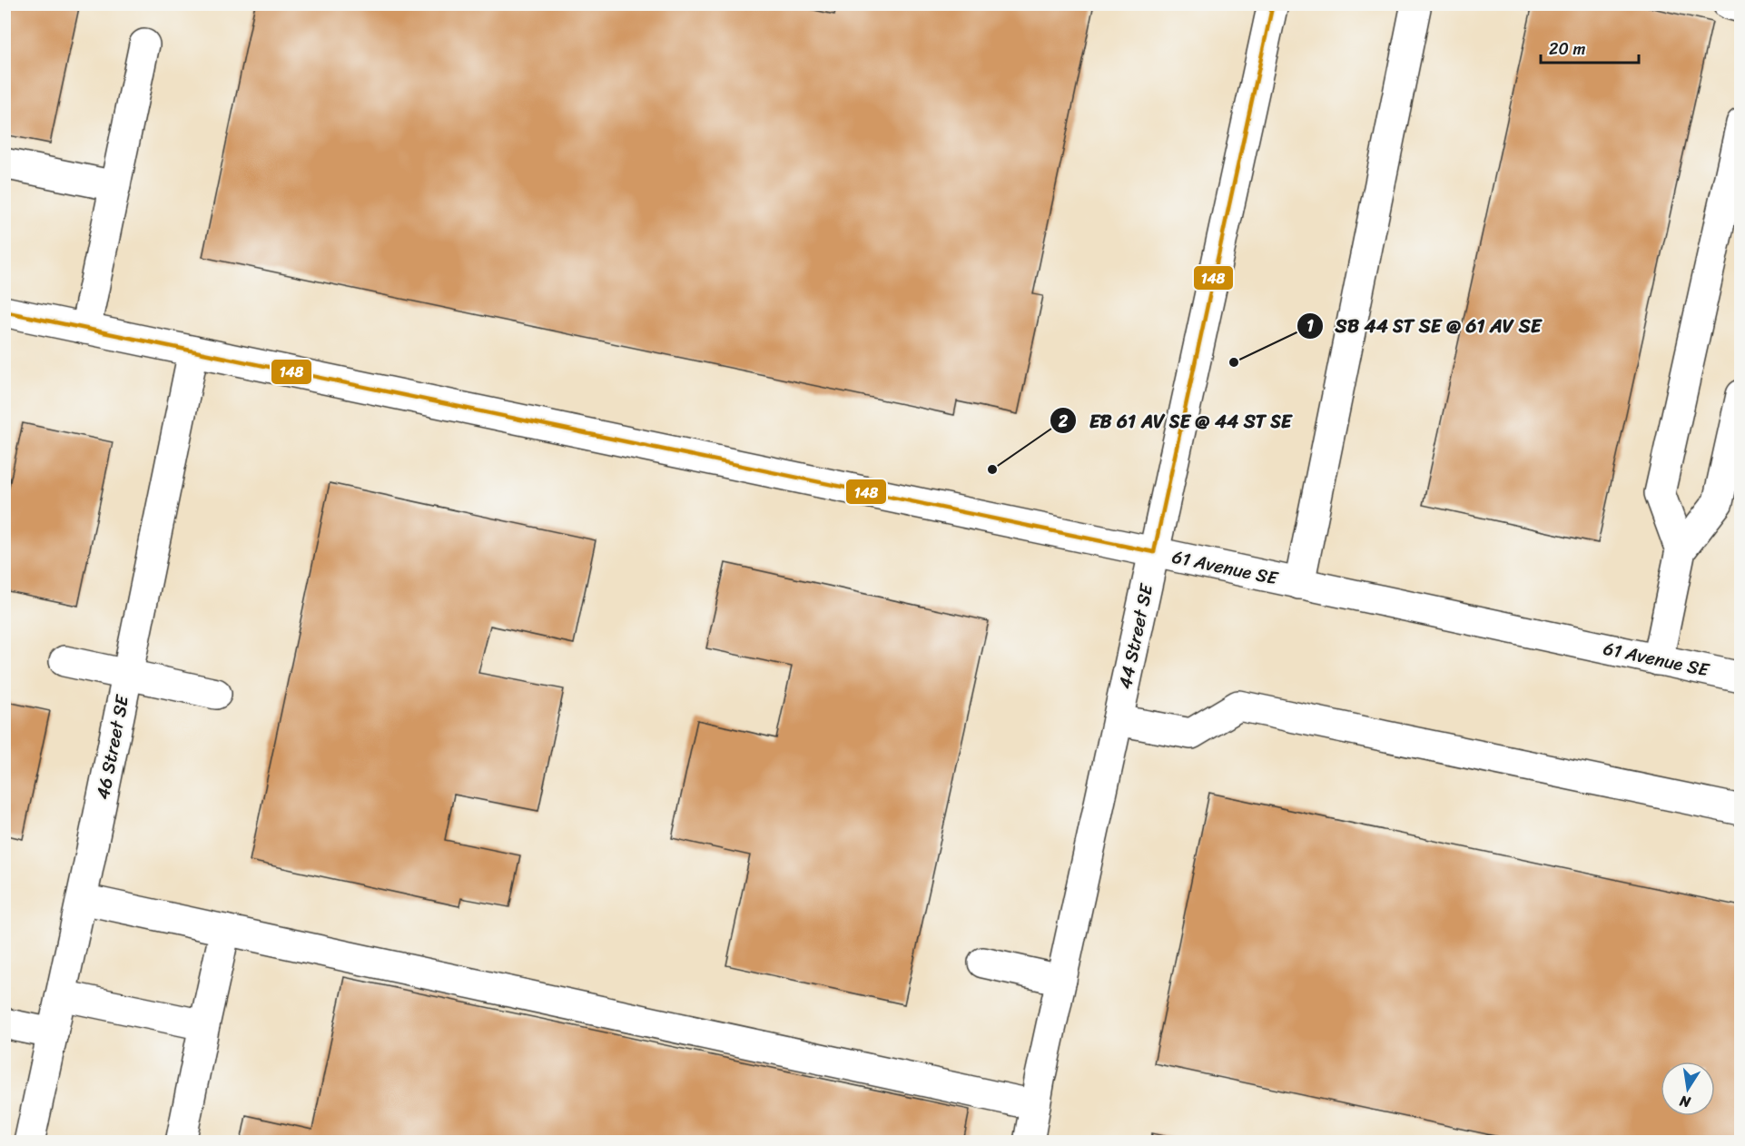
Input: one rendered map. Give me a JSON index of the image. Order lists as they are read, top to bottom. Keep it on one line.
{"streets":{"street":["61 Avenue SE","44 Street SE","46 Street SE"]},"crossings":[["61 Avenue SE","44 Street SE"],["61 Avenue SE","46 Street SE"]],"places":["SB 44 ST SE @ 61 AV SE","EB 61 AV SE @ 44 ST SE"],"lines":["transit line 148"],"scale_bar":"20 m","north":"bottom"}
